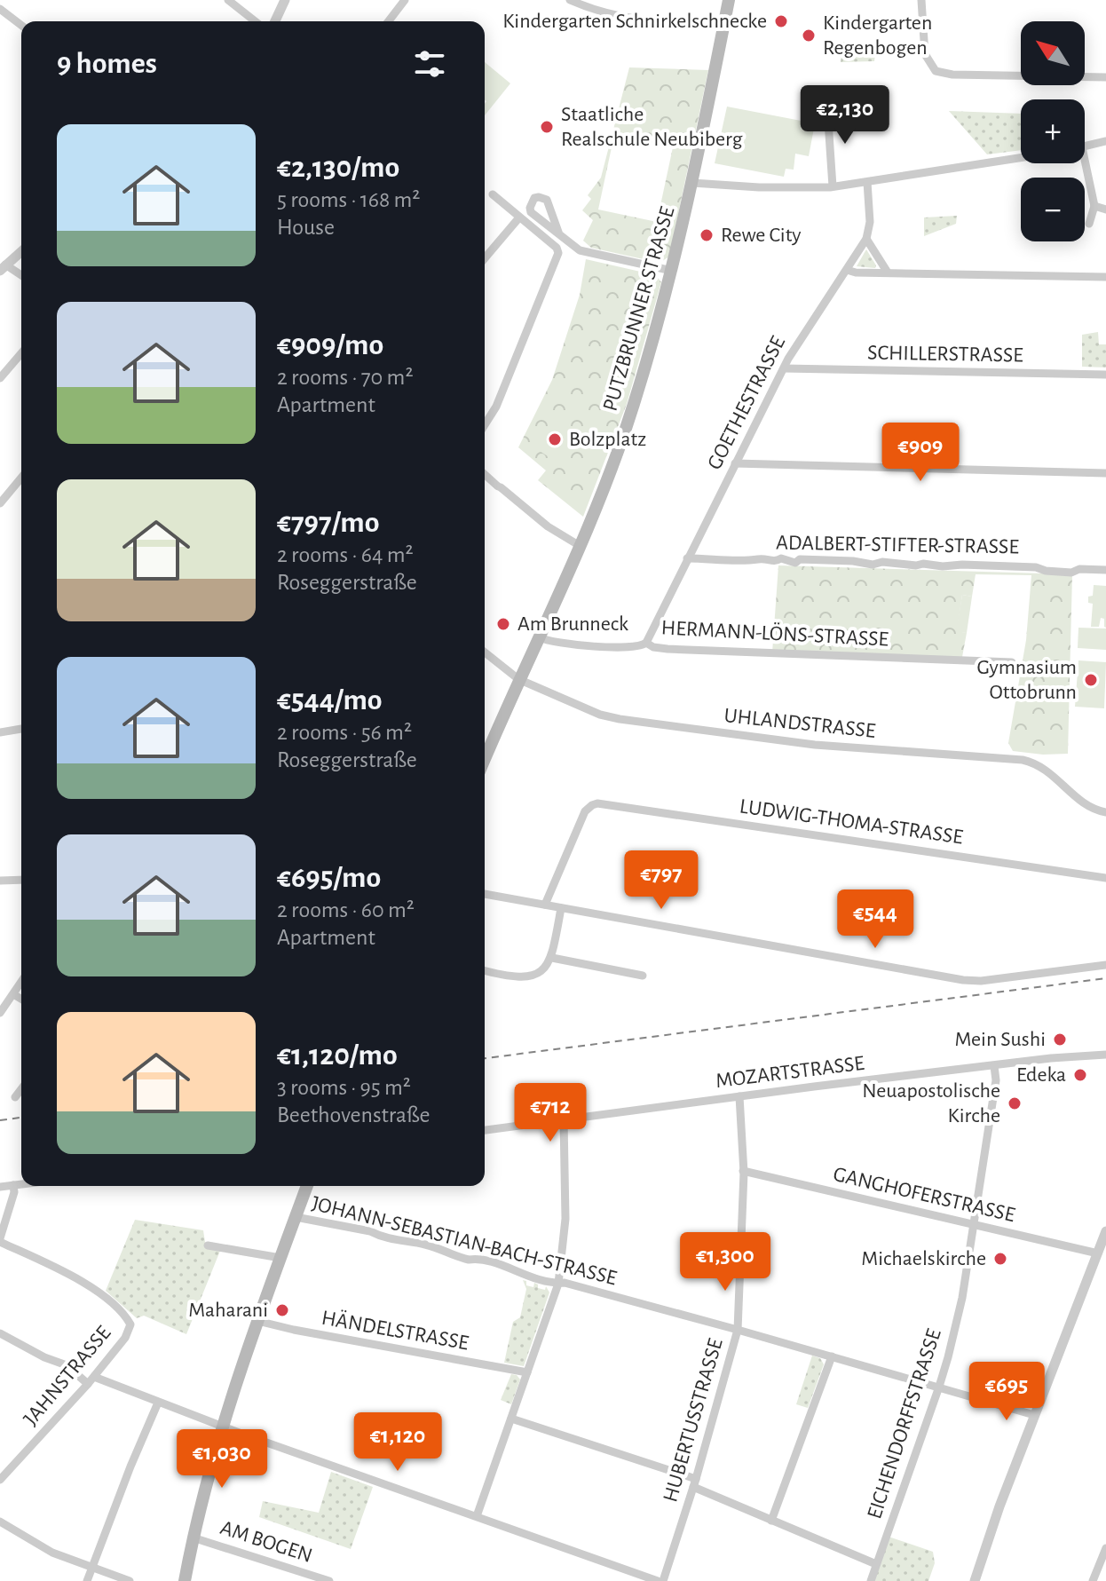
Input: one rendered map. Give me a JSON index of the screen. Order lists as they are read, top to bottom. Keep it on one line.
{"streets":{"main road":["PUTZBRUNNER STRASSE"],"street":["SCHILLERSTRASSE","GOETHESTRASSE","ADALBERT-STIFTER-STRASSE","HERMANN-LÖNS-STRASSE","UHLANDSTRASSE","LUDWIG-THOMA-STRASSE","MOZARTSTRASSE","GANGHOFERSTRASSE","JOHANN-SEBASTIAN-BACH-STRASSE","HÄNDELSTRASSE","JAHNSTRASSE","HUBERTUSSTRASSE","EICHENDORFFSTRASSE","AM BOGEN"]},"crossings":[["PUTZBRUNNER STRASSE","HERMANN-LÖNS-STRASSE"],["PUTZBRUNNER STRASSE","UHLANDSTRASSE"],["SCHILLERSTRASSE","GOETHESTRASSE"],["GOETHESTRASSE","ADALBERT-STIFTER-STRASSE"],["GOETHESTRASSE","HERMANN-LÖNS-STRASSE"],["MOZARTSTRASSE","HUBERTUSSTRASSE"],["MOZARTSTRASSE","EICHENDORFFSTRASSE"],["GANGHOFERSTRASSE","HUBERTUSSTRASSE"],["GANGHOFERSTRASSE","EICHENDORFFSTRASSE"],["JOHANN-SEBASTIAN-BACH-STRASSE","HUBERTUSSTRASSE"],["JOHANN-SEBASTIAN-BACH-STRASSE","EICHENDORFFSTRASSE"]],"places":["Kindergarten Schnirkelschnecke","Kindergarten Regenbogen","Staatliche Realschule Neubiberg","Rewe City","Bolzplatz","Am Brunneck","Gymnasium Ottobrunn","Mein Sushi","Edeka","Neuapostolische Kirche","Michaelskirche","Maharani"],"north":"top left","page":{"map_buttons":["+","−"],"heading":"9 homes","price":["€2,130","€909","€797","€544","€712","€1,300","€695","€1,120","€1,030"],"list":[{"name":"€2,130/mo","note":"5 rooms · 168 m² · House"},{"name":"€909/mo","note":"2 rooms · 70 m² · Apartment"},{"name":"€797/mo","note":"2 rooms · 64 m² · Roseggerstraße"},{"name":"€544/mo","note":"2 rooms · 56 m² · Roseggerstraße"},{"name":"€695/mo","note":"2 rooms · 60 m² · Apartment"},{"name":"€1,120/mo","note":"3 rooms · 95 m² · Beethovenstraße"}]}}
